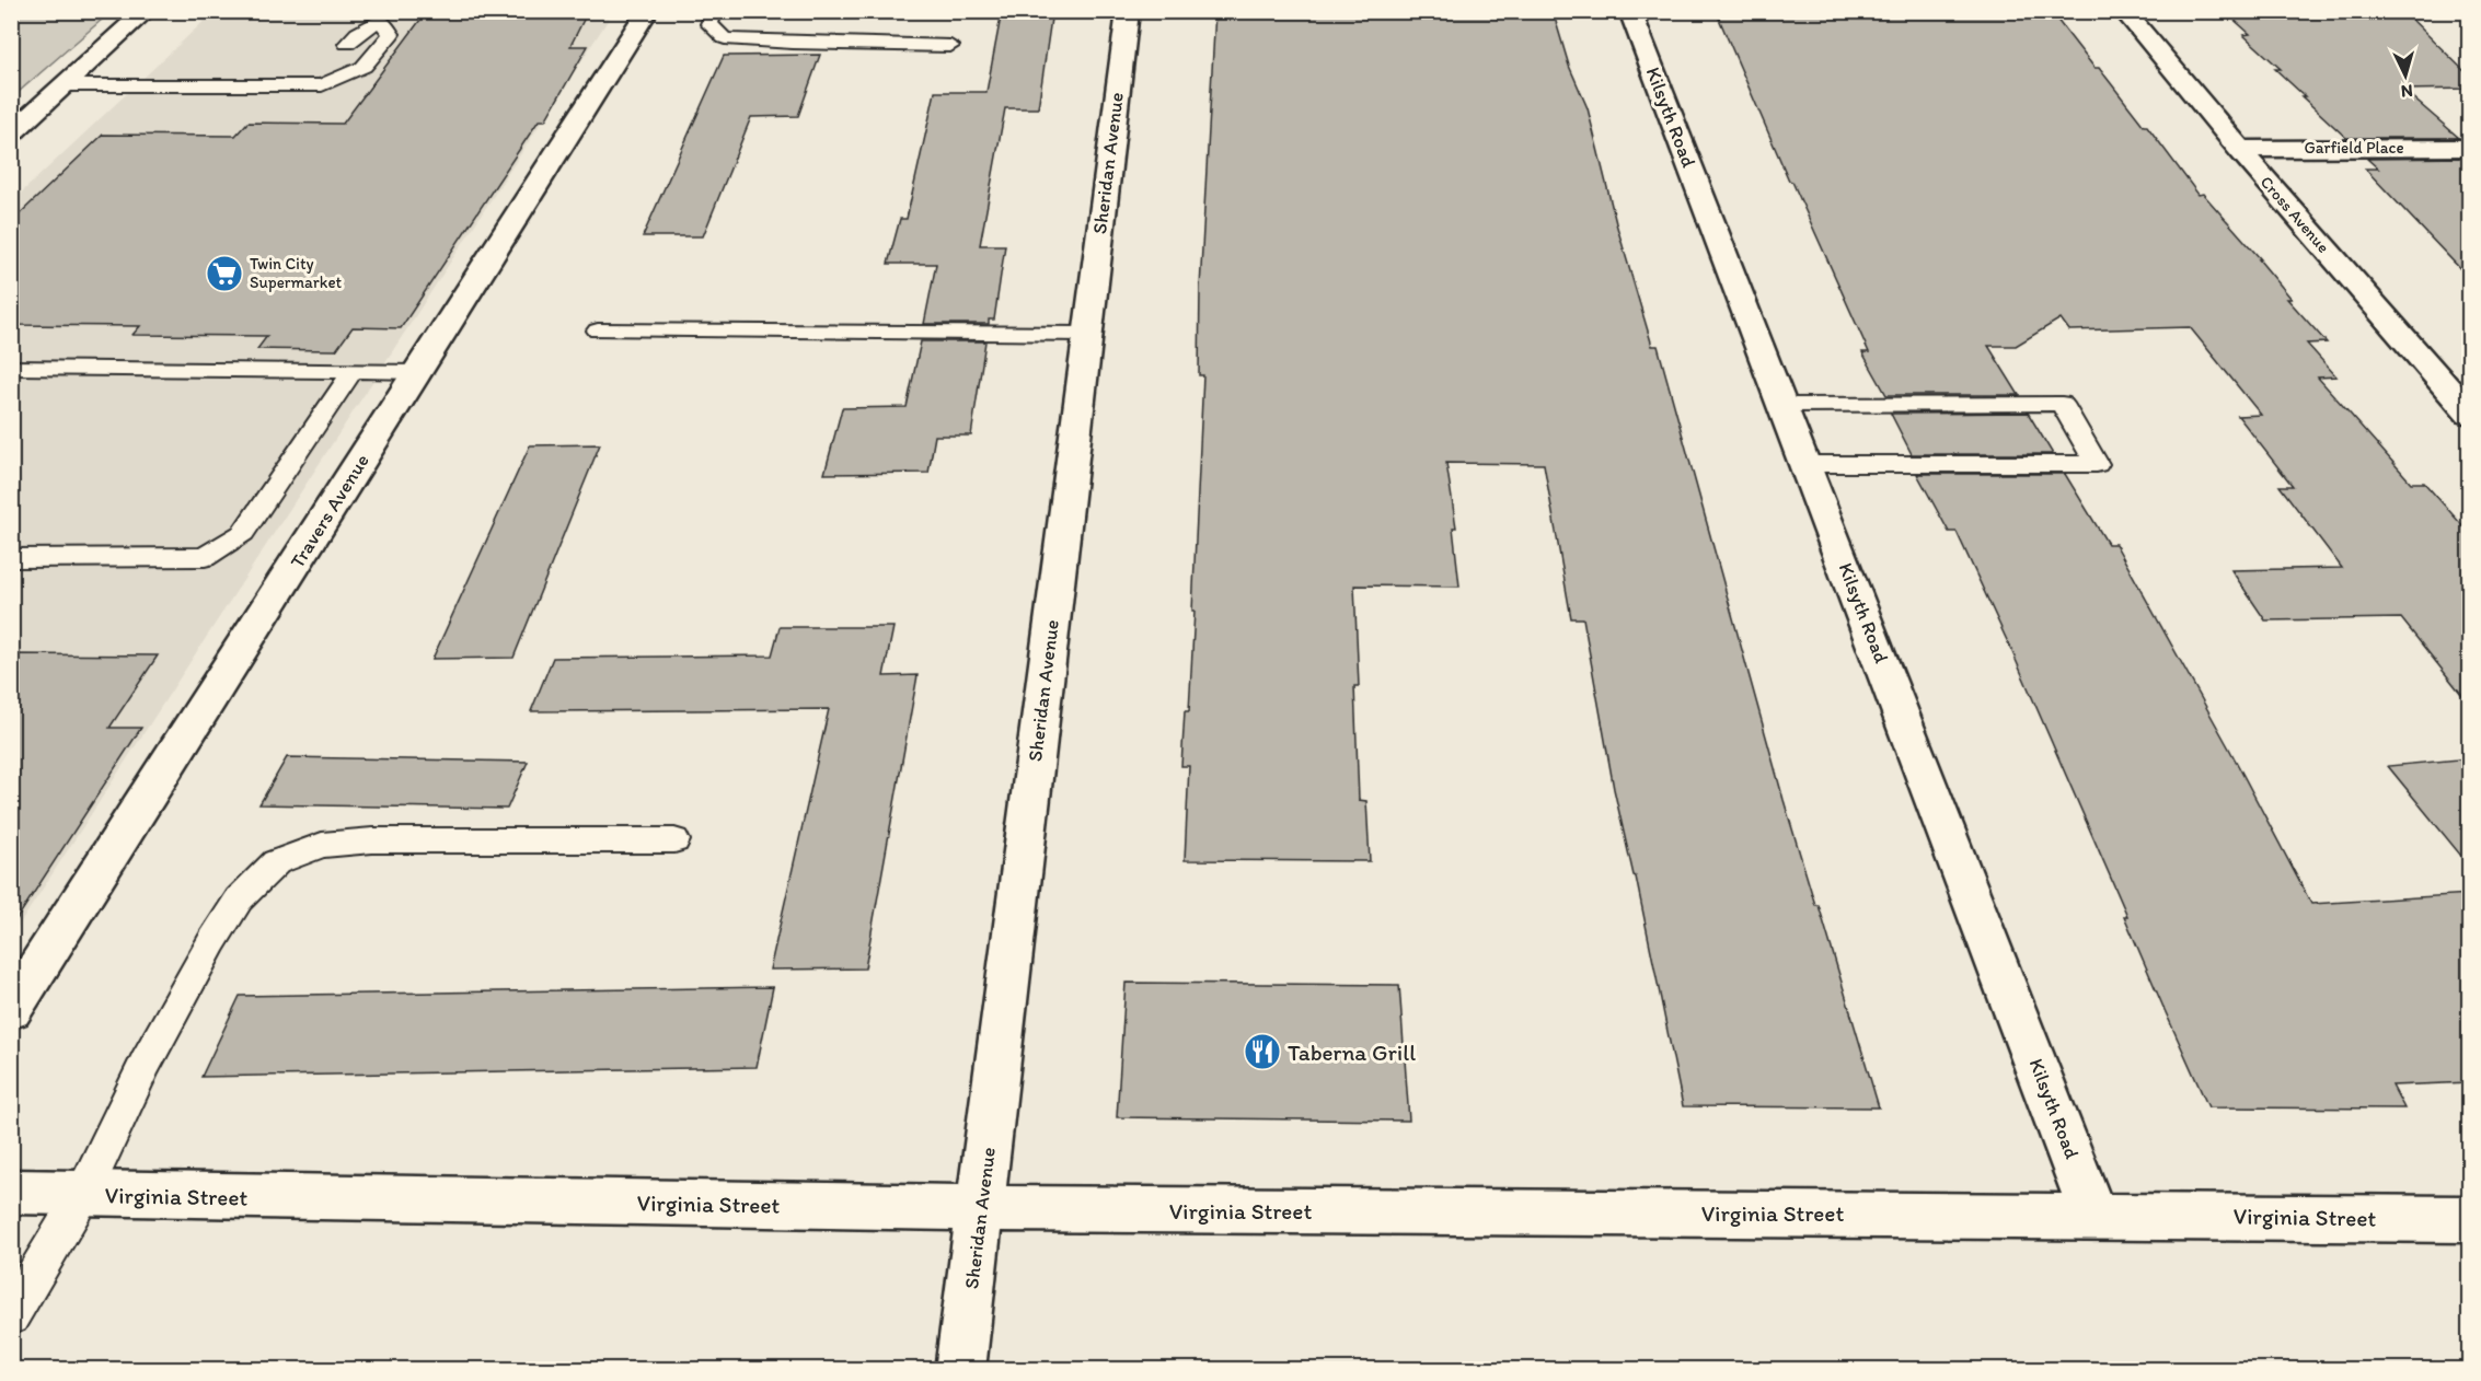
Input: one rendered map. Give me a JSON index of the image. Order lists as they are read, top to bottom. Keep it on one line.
{"streets":{"street":["Kilsyth Road","Garfield Place","Sheridan Avenue","Cross Avenue","Travers Avenue","Virginia Street"]},"crossings":[["Kilsyth Road","Virginia Street"],["Garfield Place","Cross Avenue"],["Sheridan Avenue","Virginia Street"]],"places":{"supermarket":["Twin City Supermarket"],"restaurant":["Taberna Grill"]},"north":"bottom"}
